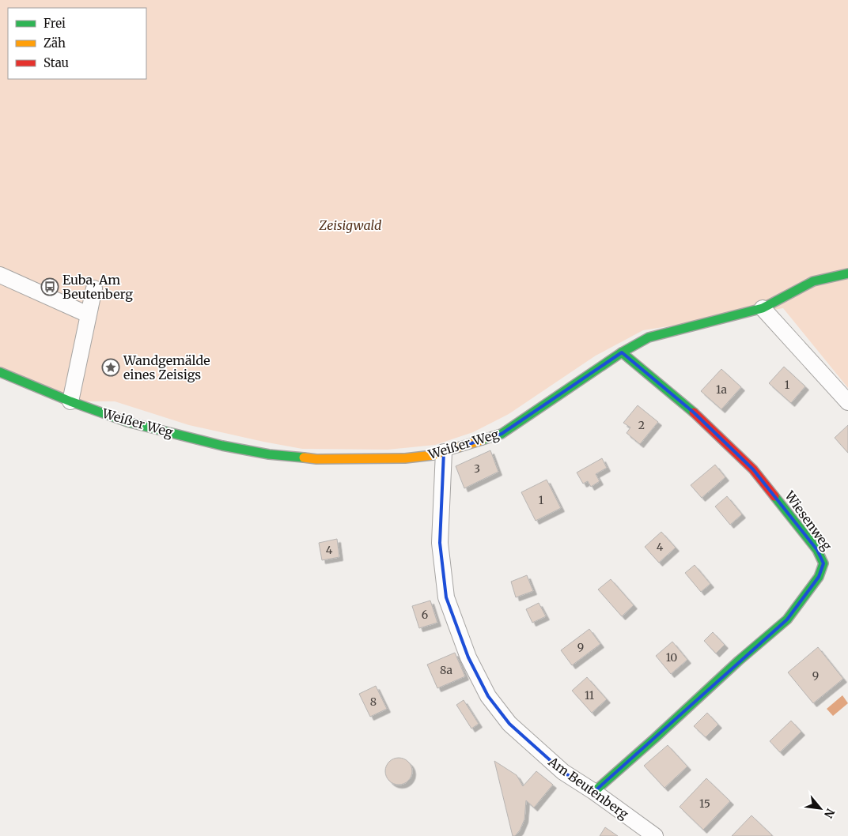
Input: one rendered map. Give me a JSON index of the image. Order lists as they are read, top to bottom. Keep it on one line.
{"streets":{"street":["Weißer Weg","Wiesenweg","Am Beutenberg"]},"crossings":[["Weißer Weg","Wiesenweg"],["Weißer Weg","Am Beutenberg"],["Wiesenweg","Am Beutenberg"]],"parks":["Zeisigwald"],"places":{"bus stop":["Euba, Am Beutenberg"],"place":["Wandgemälde eines Zeisigs"]},"house_numbers":["1","1a","2","3","1","4","4","6","9","10","8a","9","11","8","15"],"legend":["Frei","Zäh","Stau"],"north":"bottom right"}
